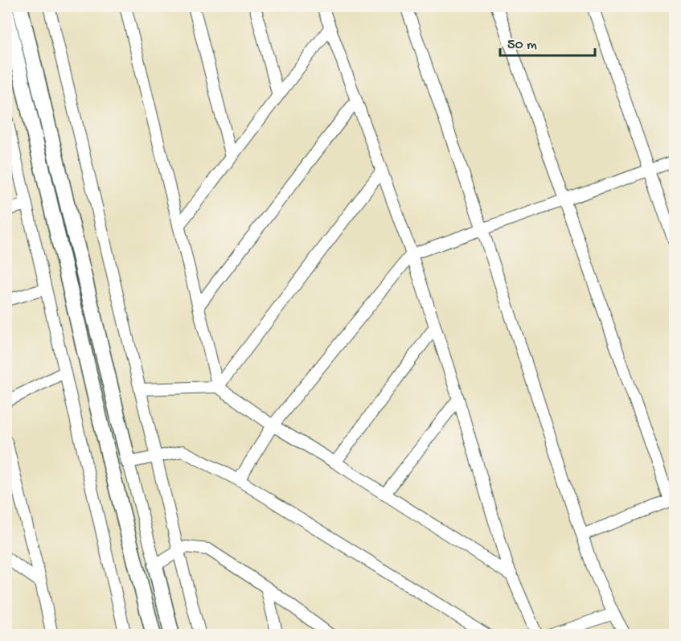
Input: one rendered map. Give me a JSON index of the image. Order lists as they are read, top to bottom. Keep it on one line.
{"scale_bar":"50 m"}
